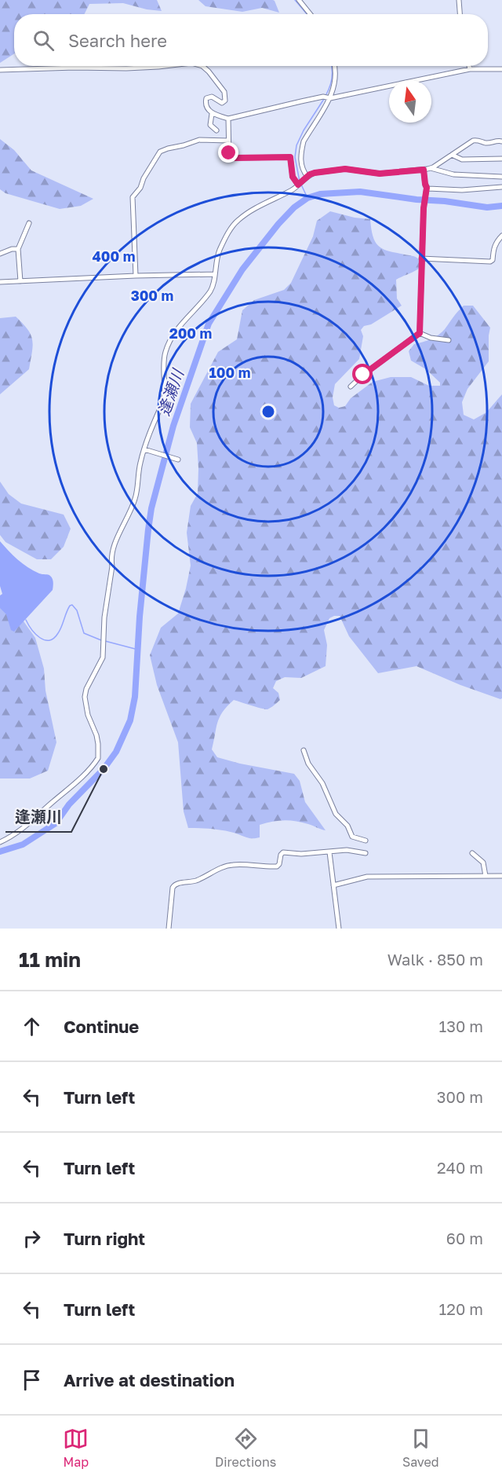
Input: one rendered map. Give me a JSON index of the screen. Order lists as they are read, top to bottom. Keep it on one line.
{"water":["逢瀬川"],"places":["逢瀬川"],"north":"top","page":{"search":"Search here","heading":["11 min","Walk · 850 m"],"list":[["Continue","130 m"],["Turn left","300 m"],["Turn left","240 m"],["Turn right","60 m"],["Turn left","120 m"],"Arrive at destination"],"nav":["Map","Directions","Saved"]},"rings":["400 m","300 m","200 m","100 m"]}
